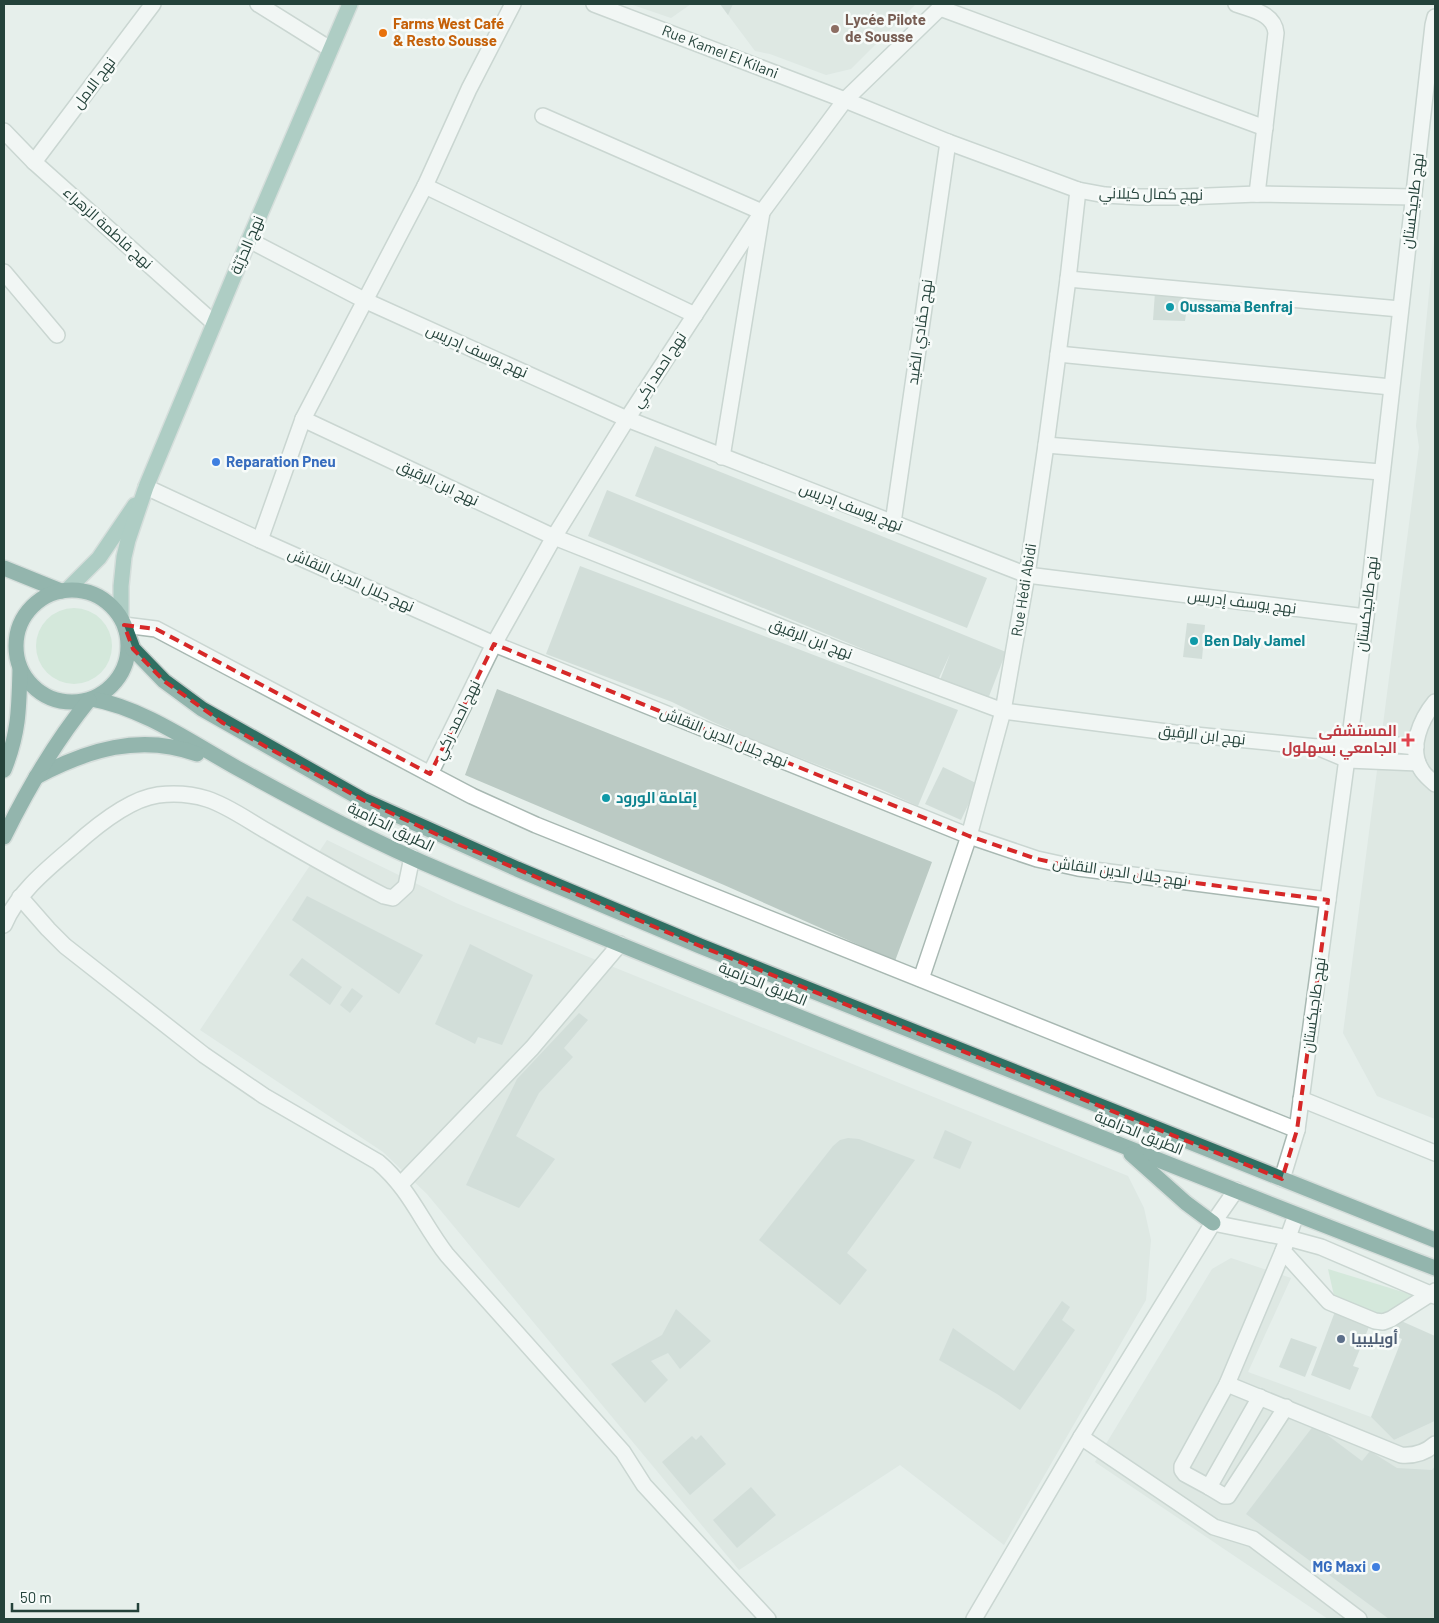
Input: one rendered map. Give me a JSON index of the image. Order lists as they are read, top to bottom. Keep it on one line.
{"streets":{"highway":["الطريق الحزامية"],"main road":["نهج الحرّيّة"],"street":["Rue Kamel El Kilani","نهج الامل","نهج كمال كيلاني","نهج طاجيكستان","نهج فاطمة الزهراء","نهج حمّادي الصّيد","نهج يوسف إدريس","نهج احمد زكي","نهج ابن الرقيق","نهج جلال الدين النقاش","Rue Hédi Abidi"]},"crossings":[["Rue Kamel El Kilani","نهج كمال كيلاني"],["Rue Kamel El Kilani","نهج احمد زكي"],["نهج الامل","نهج فاطمة الزهراء"],["نهج كمال كيلاني","نهج طاجيكستان"],["نهج كمال كيلاني","نهج حمّادي الصّيد"],["نهج كمال كيلاني","نهج احمد زكي"],["نهج كمال كيلاني","Rue Hédi Abidi"],["نهج طاجيكستان","نهج يوسف إدريس"],["نهج طاجيكستان","نهج ابن الرقيق"],["نهج طاجيكستان","نهج جلال الدين النقاش"],["نهج طاجيكستان","الطريق الحزامية"],["نهج فاطمة الزهراء","نهج الحرّيّة"],["نهج الحرّيّة","نهج يوسف إدريس"],["نهج الحرّيّة","نهج جلال الدين النقاش"],["نهج حمّادي الصّيد","نهج يوسف إدريس"],["نهج يوسف إدريس","نهج احمد زكي"],["نهج يوسف إدريس","Rue Hédi Abidi"],["نهج احمد زكي","نهج ابن الرقيق"],["نهج احمد زكي","نهج جلال الدين النقاش"],["نهج ابن الرقيق","Rue Hédi Abidi"],["نهج جلال الدين النقاش","Rue Hédi Abidi"]],"places":{"other":["Lycée Pilote de Sousse","Farms West Café & Resto Sousse","Oussama Benfraj","Reparation Pneu","Ben Daly Jamel","إقامة الورود","أويليبيا","MG Maxi"],"health":["المستشفى الجامعي بسهلول"]},"scale_bar":"50 m"}
